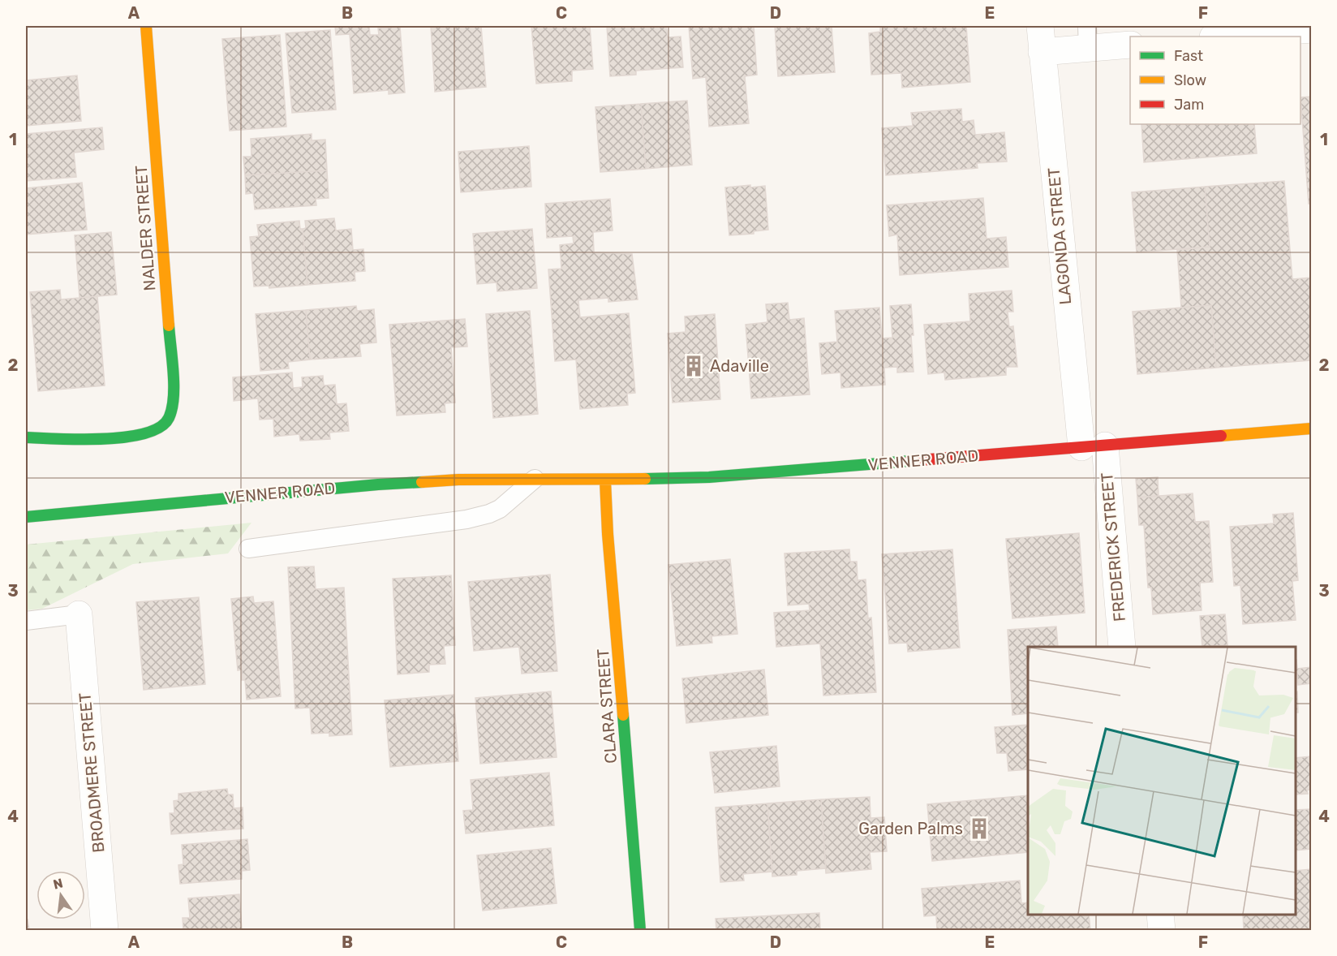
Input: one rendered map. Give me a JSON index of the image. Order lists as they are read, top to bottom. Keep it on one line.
{"streets":{"street":["NALDER STREET","LAGONDA STREET","VENNER ROAD","FREDERICK STREET","CLARA STREET","BROADMERE STREET"]},"crossings":[["LAGONDA STREET","VENNER ROAD"],["LAGONDA STREET","FREDERICK STREET"],["VENNER ROAD","FREDERICK STREET"],["VENNER ROAD","CLARA STREET"]],"places":{"building":["Adaville","Garden Palms"]},"legend":["Fast","Slow","Jam"],"north":"top","grid":{"columns":["A","B","C","D","E","F"],"rows":["1","2","3","4"]}}
